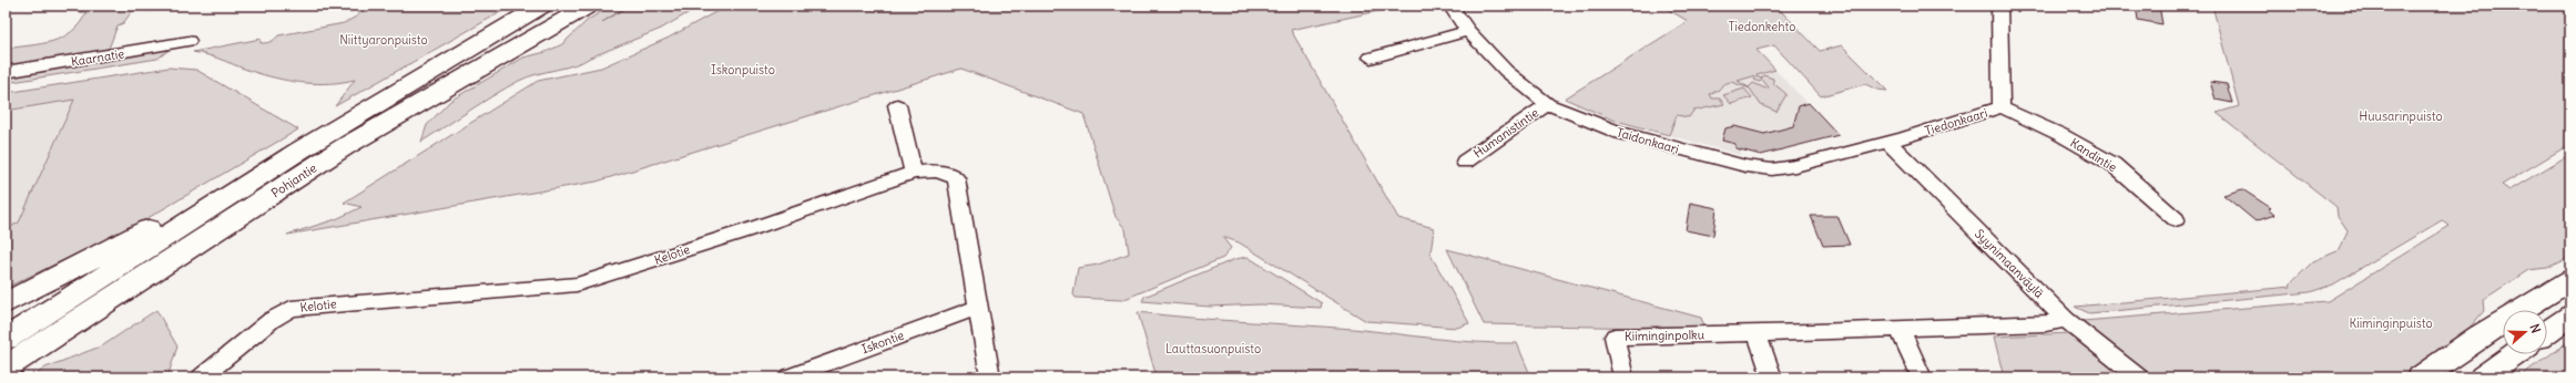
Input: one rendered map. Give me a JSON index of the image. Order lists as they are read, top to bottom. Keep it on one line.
{"streets":{"main road":["Pohjantie"],"street":["Kaarnatie","Tiedonkaari","Humanistintie","Taidonkaari","Kandintie","Kelotie","Syynimaanväylä","Kiiminginpolku","Iskontie"]},"crossings":[["Tiedonkaari","Taidonkaari"],["Tiedonkaari","Kandintie"],["Tiedonkaari","Syynimaanväylä"],["Humanistintie","Taidonkaari"],["Taidonkaari","Syynimaanväylä"],["Kelotie","Iskontie"],["Syynimaanväylä","Kiiminginpolku"]],"parks":["Tiedonkehto","Niittyaronpuisto","Iskonpuisto","Huusarinpuisto","Kiiminginpuisto","Lauttasuonpuisto"],"north":"right"}
